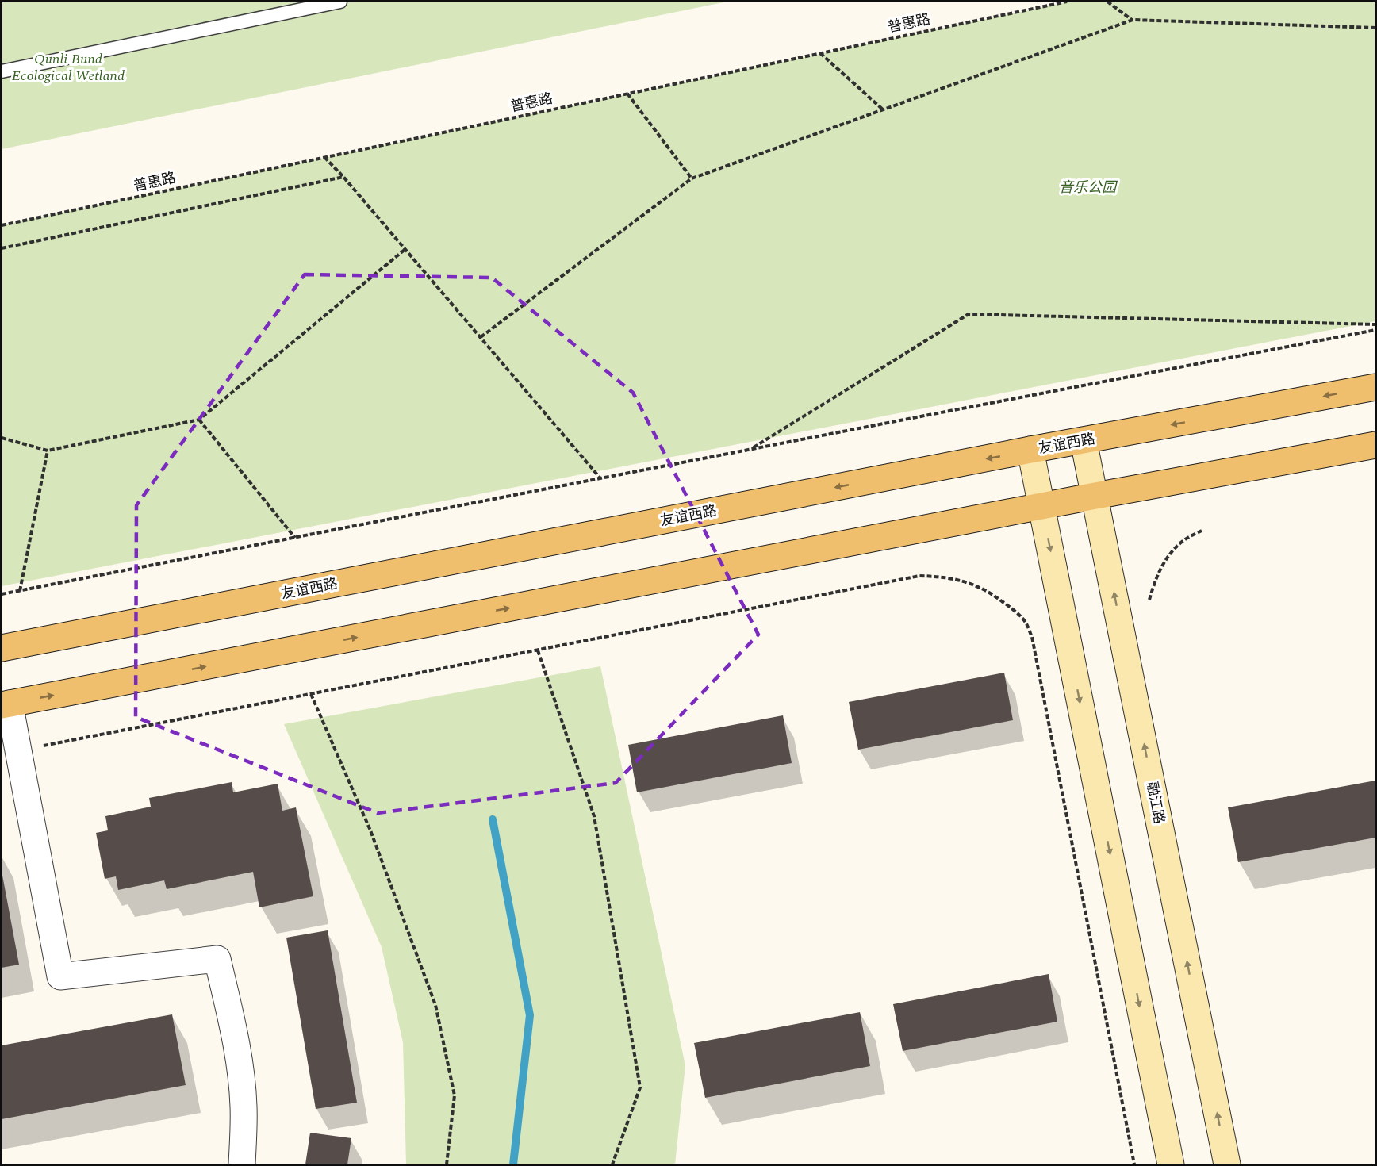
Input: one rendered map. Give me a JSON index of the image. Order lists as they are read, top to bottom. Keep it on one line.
{"streets":{"main road":["友谊西路","融江路"],"path":["普惠路"]},"crossings":[["友谊西路","融江路"]],"parks":["Qunli Bund Ecological Wetland","音乐公园"]}
